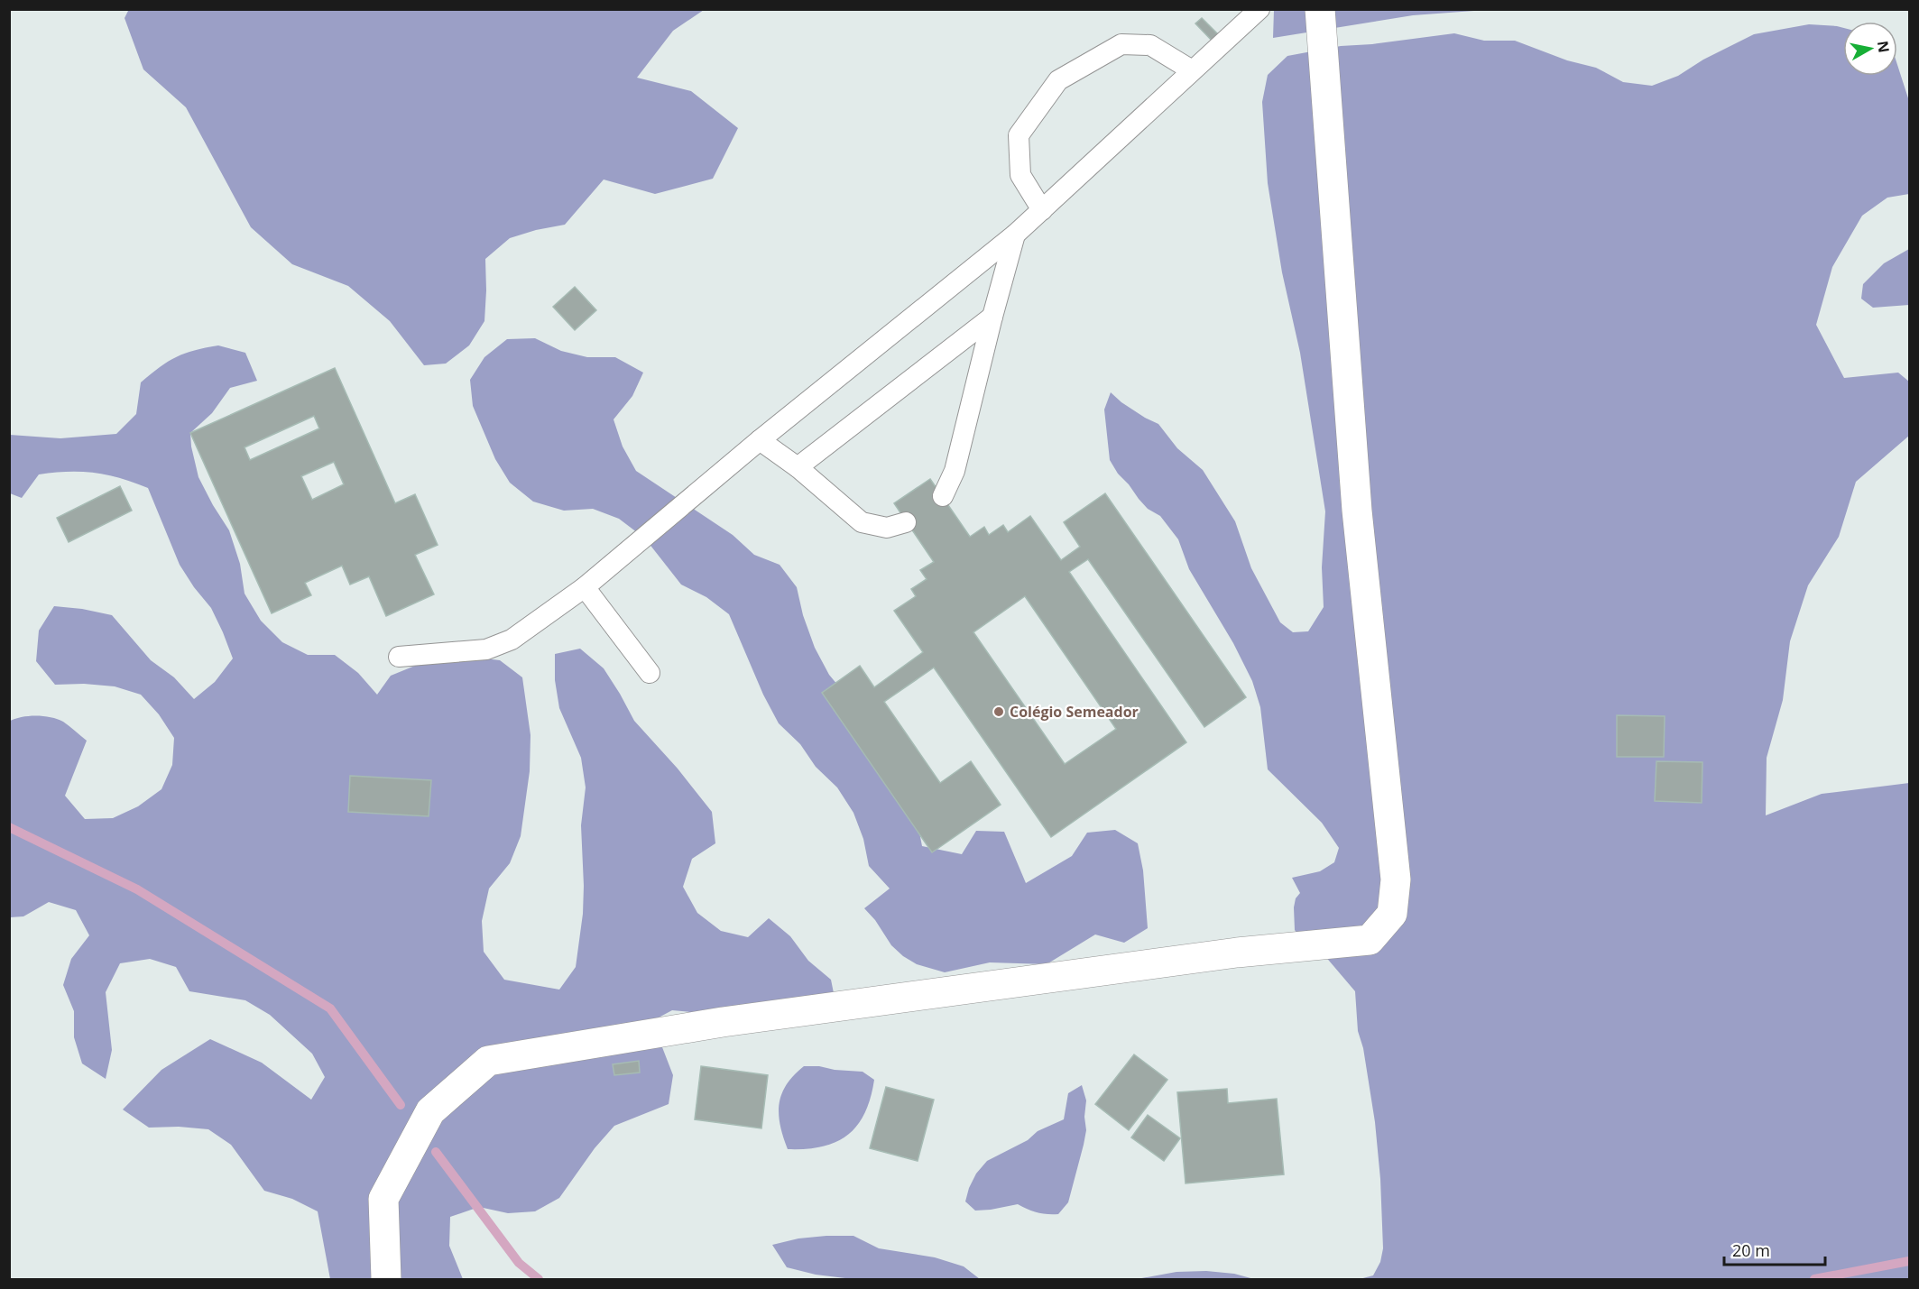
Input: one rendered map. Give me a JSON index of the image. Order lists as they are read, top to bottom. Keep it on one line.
{"places":["Colégio Semeador"],"scale_bar":"20 m","north":"right"}
